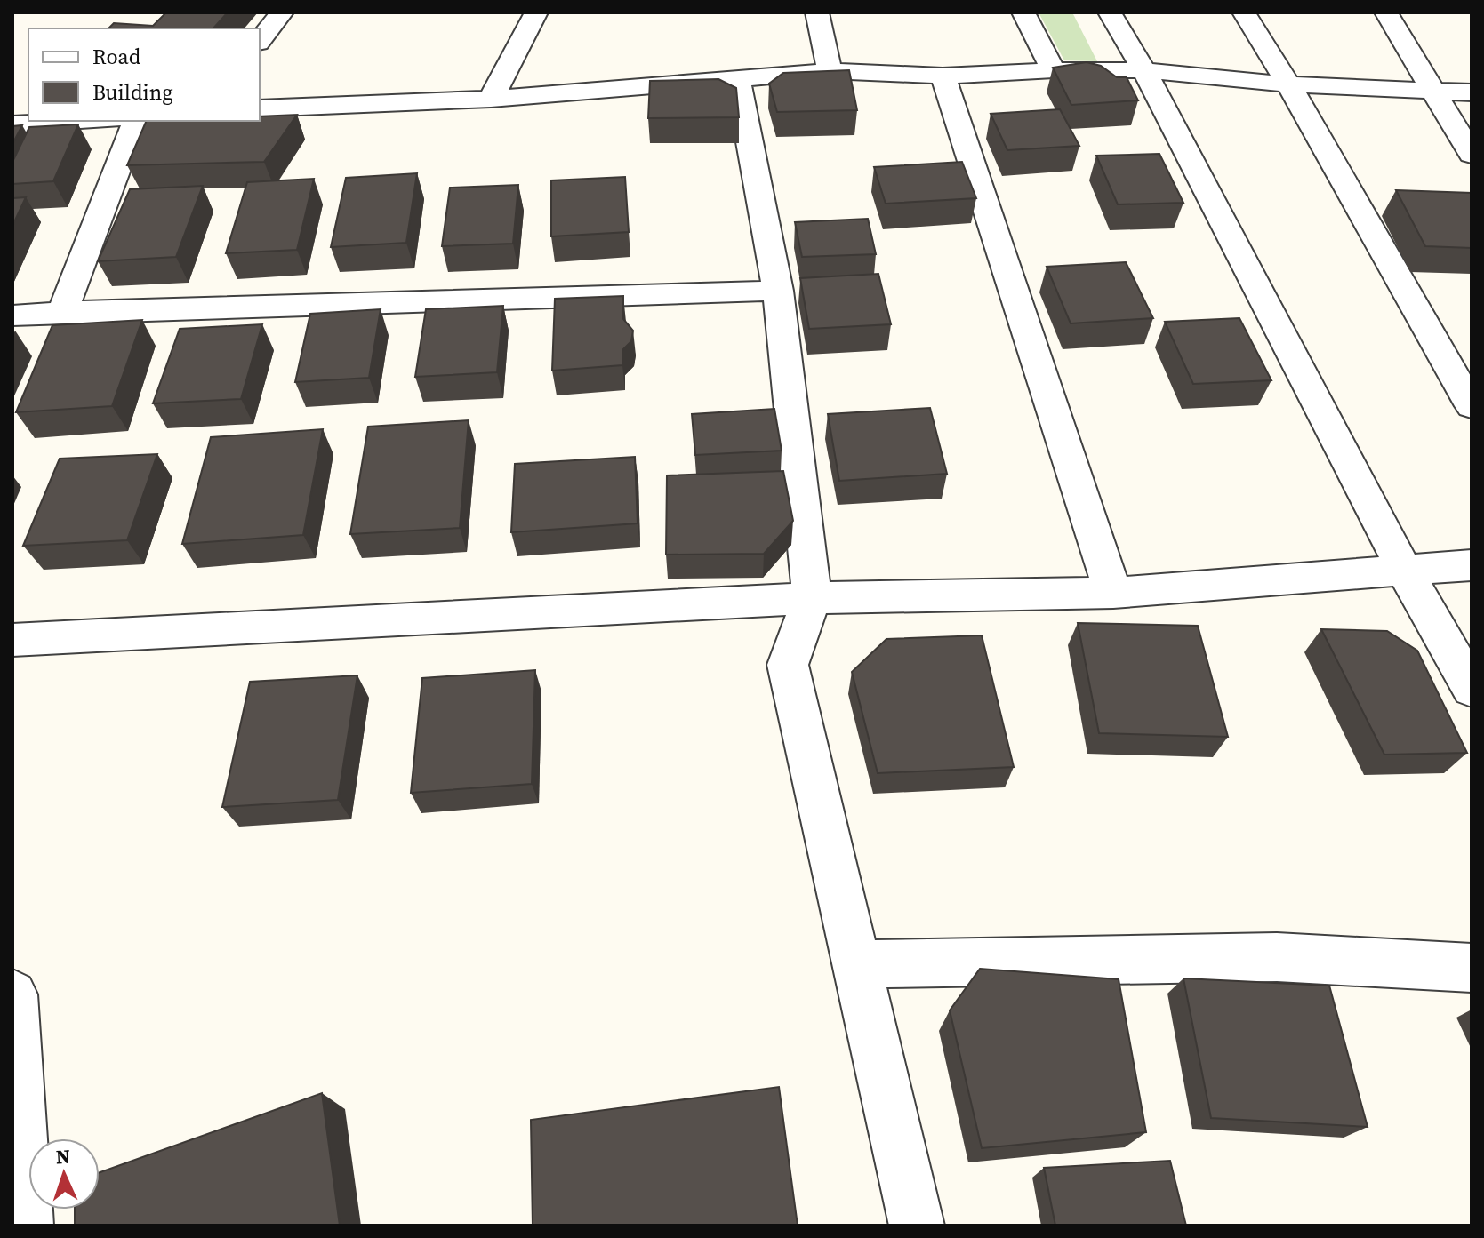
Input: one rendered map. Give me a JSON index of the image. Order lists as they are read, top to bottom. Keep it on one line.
{"legend":["Road","Building"],"north":"top"}
